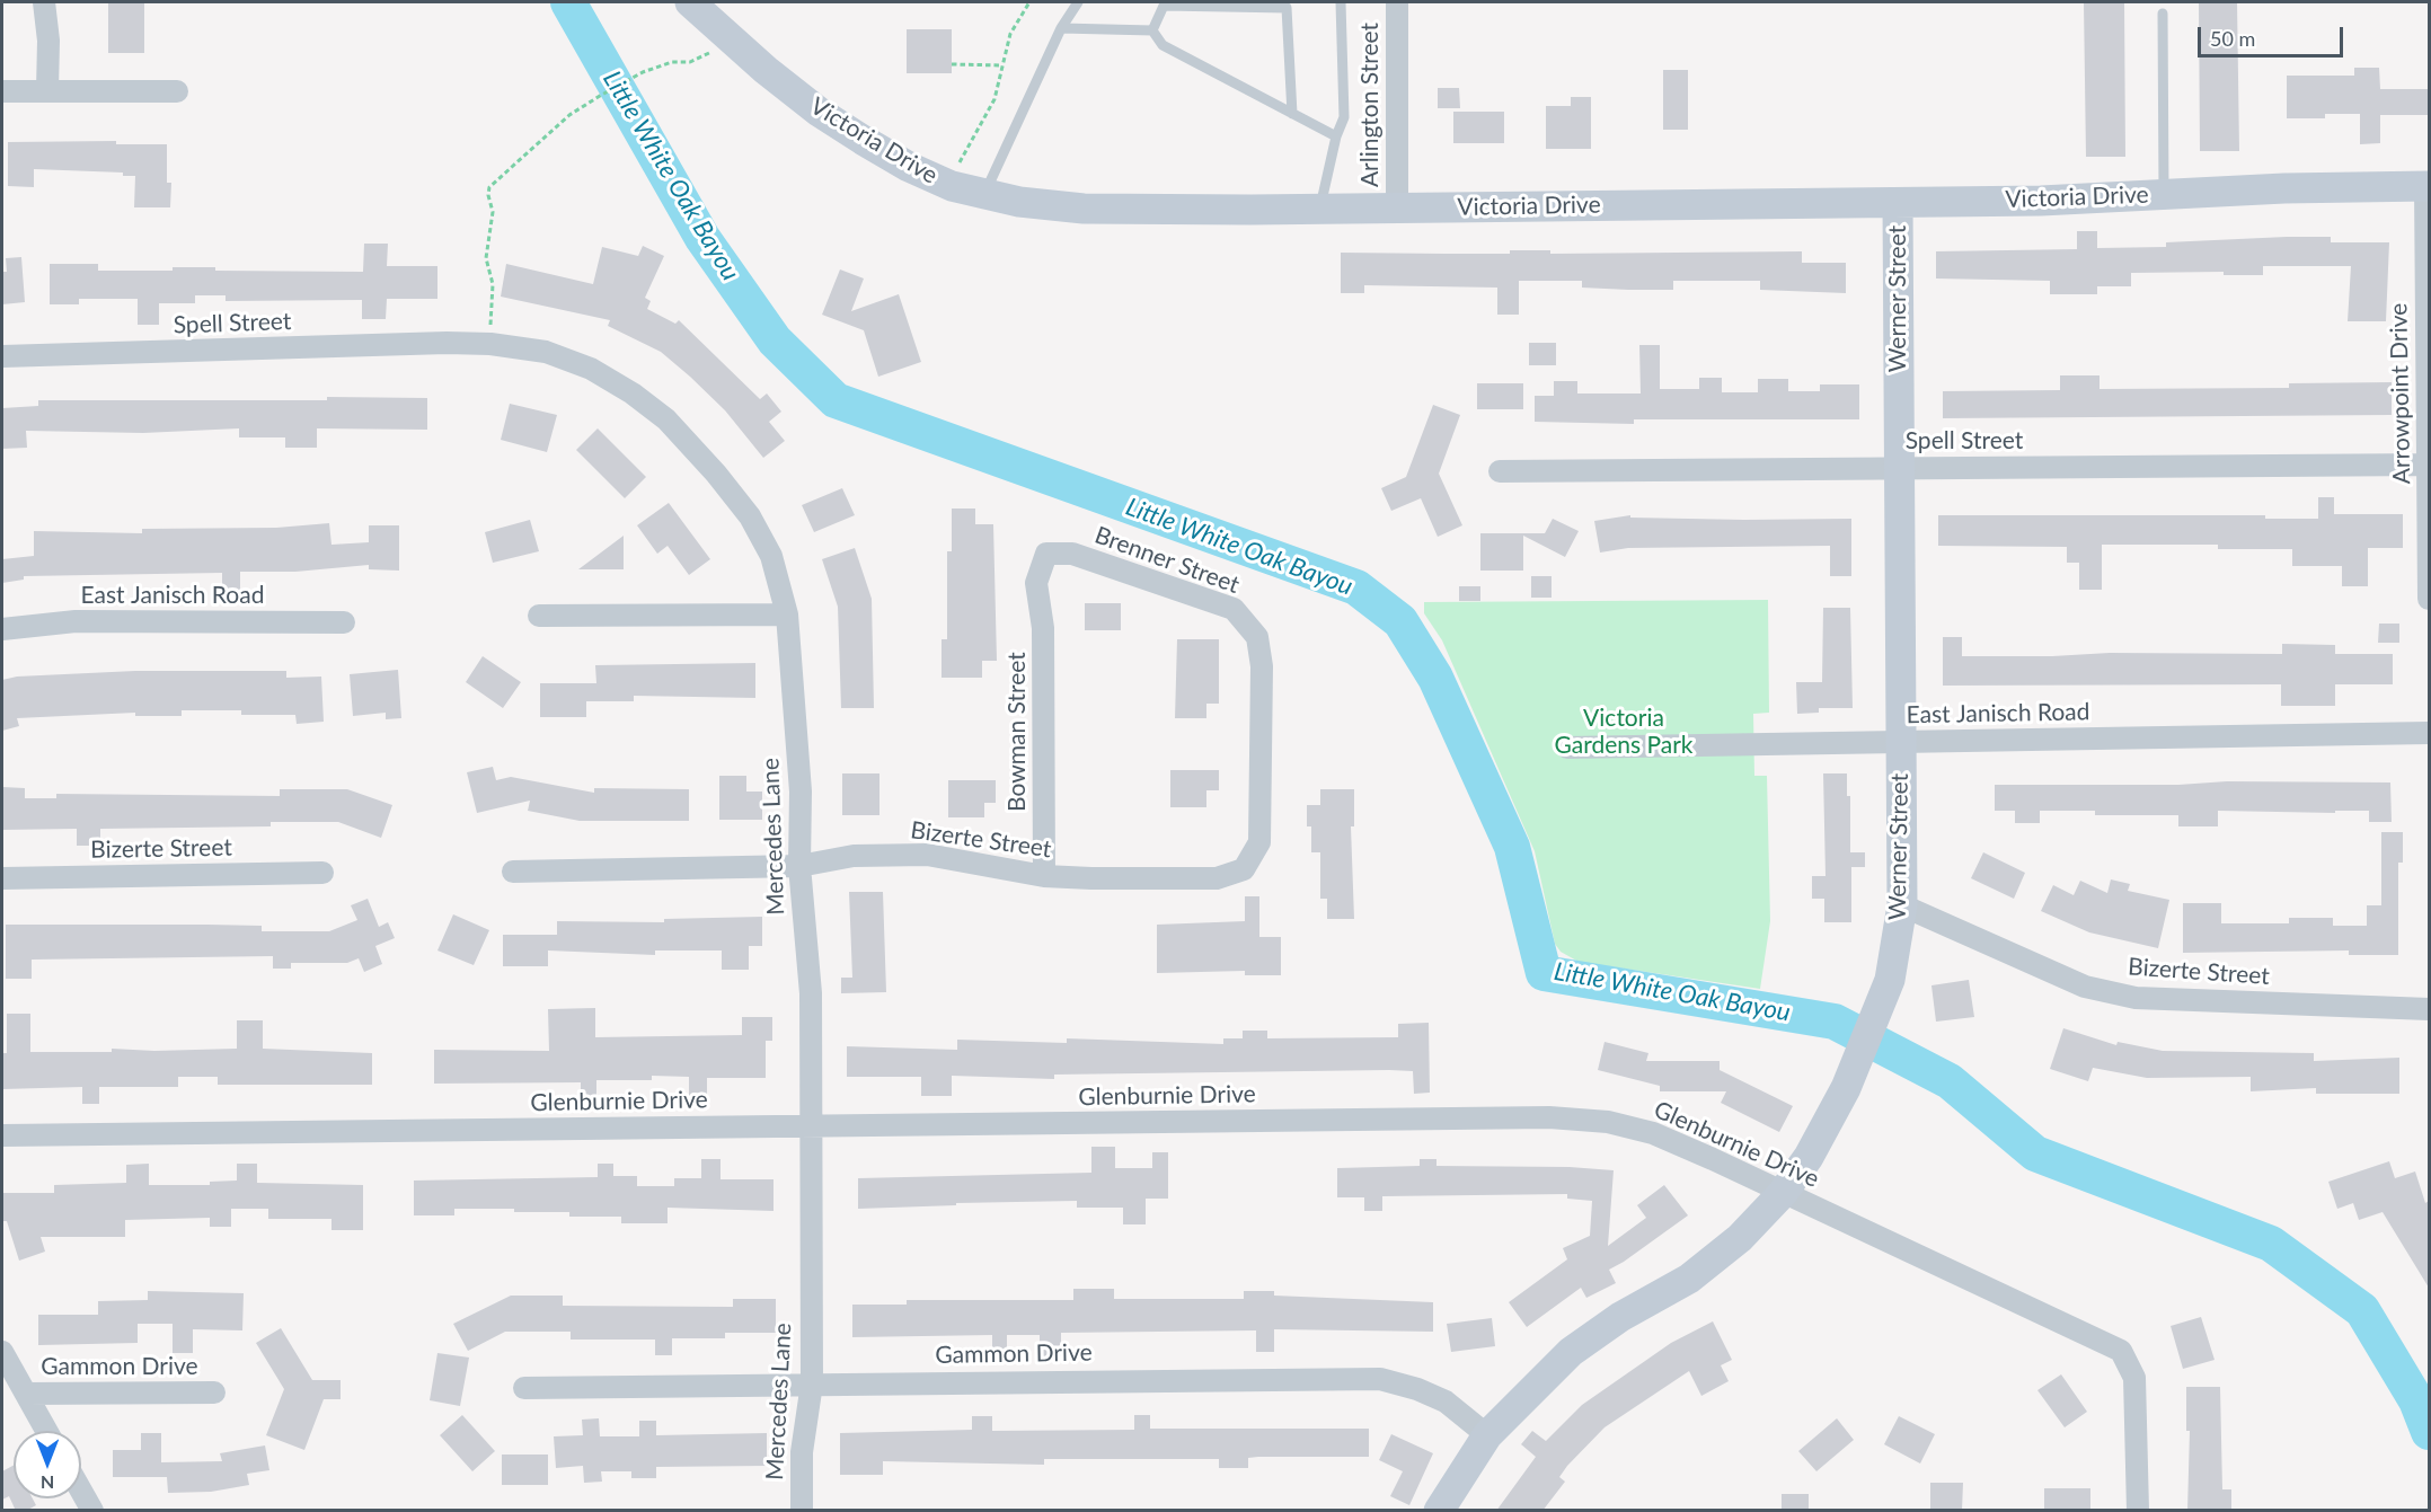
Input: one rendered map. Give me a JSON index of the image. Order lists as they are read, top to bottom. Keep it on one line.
{"streets":{"street":["Arlington Street","Victoria Drive","Werner Street","Spell Street","Arrowpoint Drive","Brenner Street","East Janisch Road","Bowman Street","Mercedes Lane","Bizerte Street","Glenburnie Drive","Gammon Drive"]},"crossings":[["Arlington Street","Victoria Drive"],["Victoria Drive","Werner Street"],["Victoria Drive","Arrowpoint Drive"],["Werner Street","Spell Street"],["Werner Street","East Janisch Road"],["Werner Street","Bizerte Street"],["Werner Street","Glenburnie Drive"],["Werner Street","Gammon Drive"],["Spell Street","Arrowpoint Drive"],["Spell Street","Mercedes Lane"],["Brenner Street","Bowman Street"],["Brenner Street","Bizerte Street"],["Bowman Street","Bizerte Street"],["Mercedes Lane","Bizerte Street"],["Mercedes Lane","Glenburnie Drive"],["Mercedes Lane","Gammon Drive"]],"water":["Little White Oak Bayou"],"parks":["Victoria Gardens Park"],"scale_bar":"50 m","north":"bottom"}
